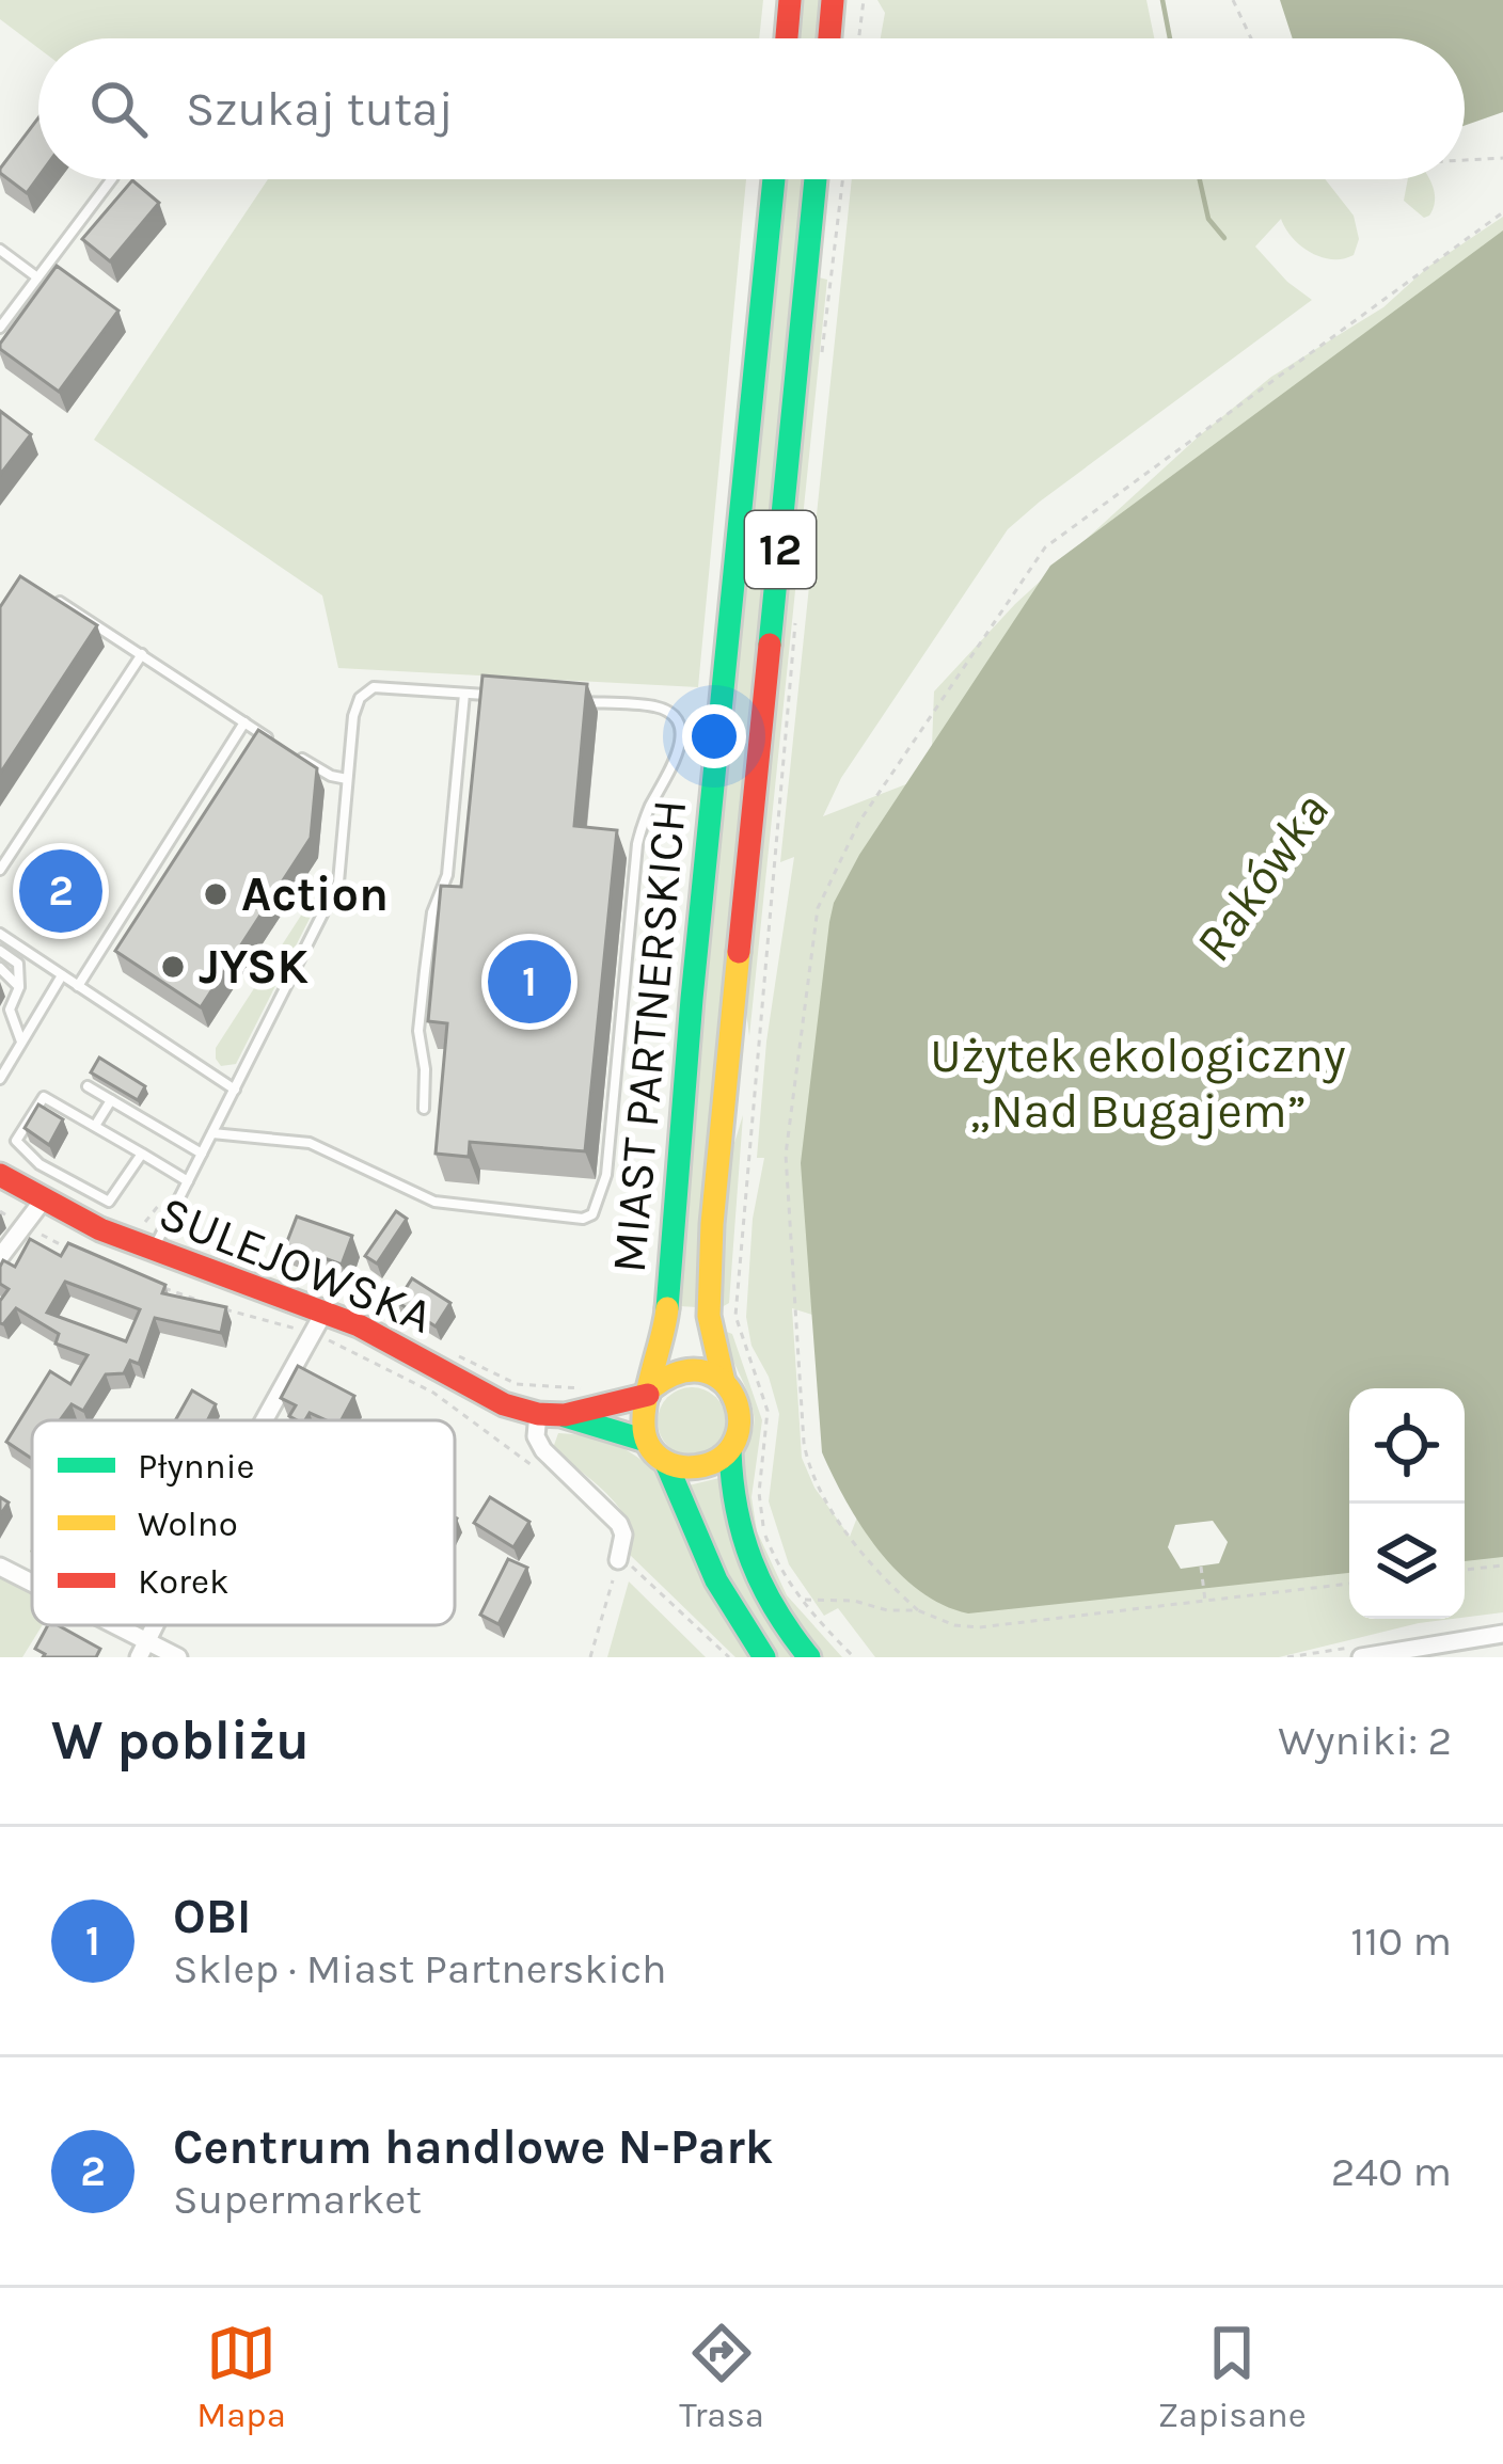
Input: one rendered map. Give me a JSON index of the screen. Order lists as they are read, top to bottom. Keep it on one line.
{"streets":{"main road":["12","MIAST PARTNERSKICH","SULEJOWSKA"]},"crossings":[["12","MIAST PARTNERSKICH"],["12","SULEJOWSKA"],["MIAST PARTNERSKICH","SULEJOWSKA"]],"water":["Rakówka"],"parks":["Użytek ekologiczny „Nad Bugajem”"],"places":["Action","JYSK"],"legend":["Płynnie","Wolno","Korek"],"page":{"search":"Szukaj tutaj","pins":["2","1"],"heading":["W pobliżu","Wyniki: 2"],"list":[{"mark":"1","name":"OBI","note":"Sklep · Miast Partnerskich","value":"110 m"},{"mark":"2","name":"Centrum handlowe N-Park","note":"Supermarket","value":"240 m"}],"nav":["Mapa","Trasa","Zapisane"]}}
